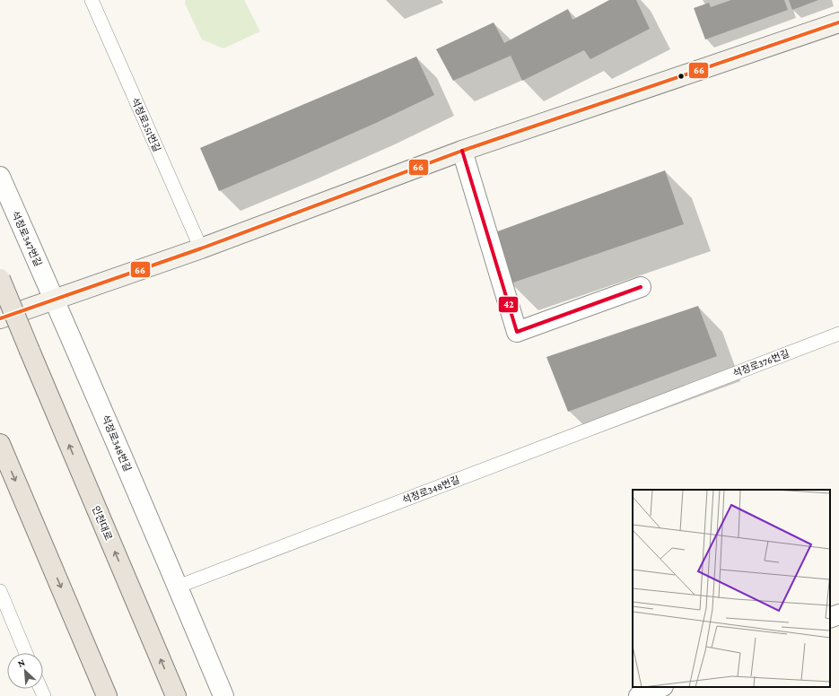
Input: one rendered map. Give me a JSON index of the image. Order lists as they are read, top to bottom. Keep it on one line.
{"streets":{"highway":["인천대로"],"street":["석정로347번길","석정로348번길"],"lane":["석정로351번길","석정로376번길"]},"crossings":[["석정로347번길","석정로348번길"],["석정로376번길","석정로348번길"]],"lines":["transit line 66","transit line 42"],"north":"top left"}
